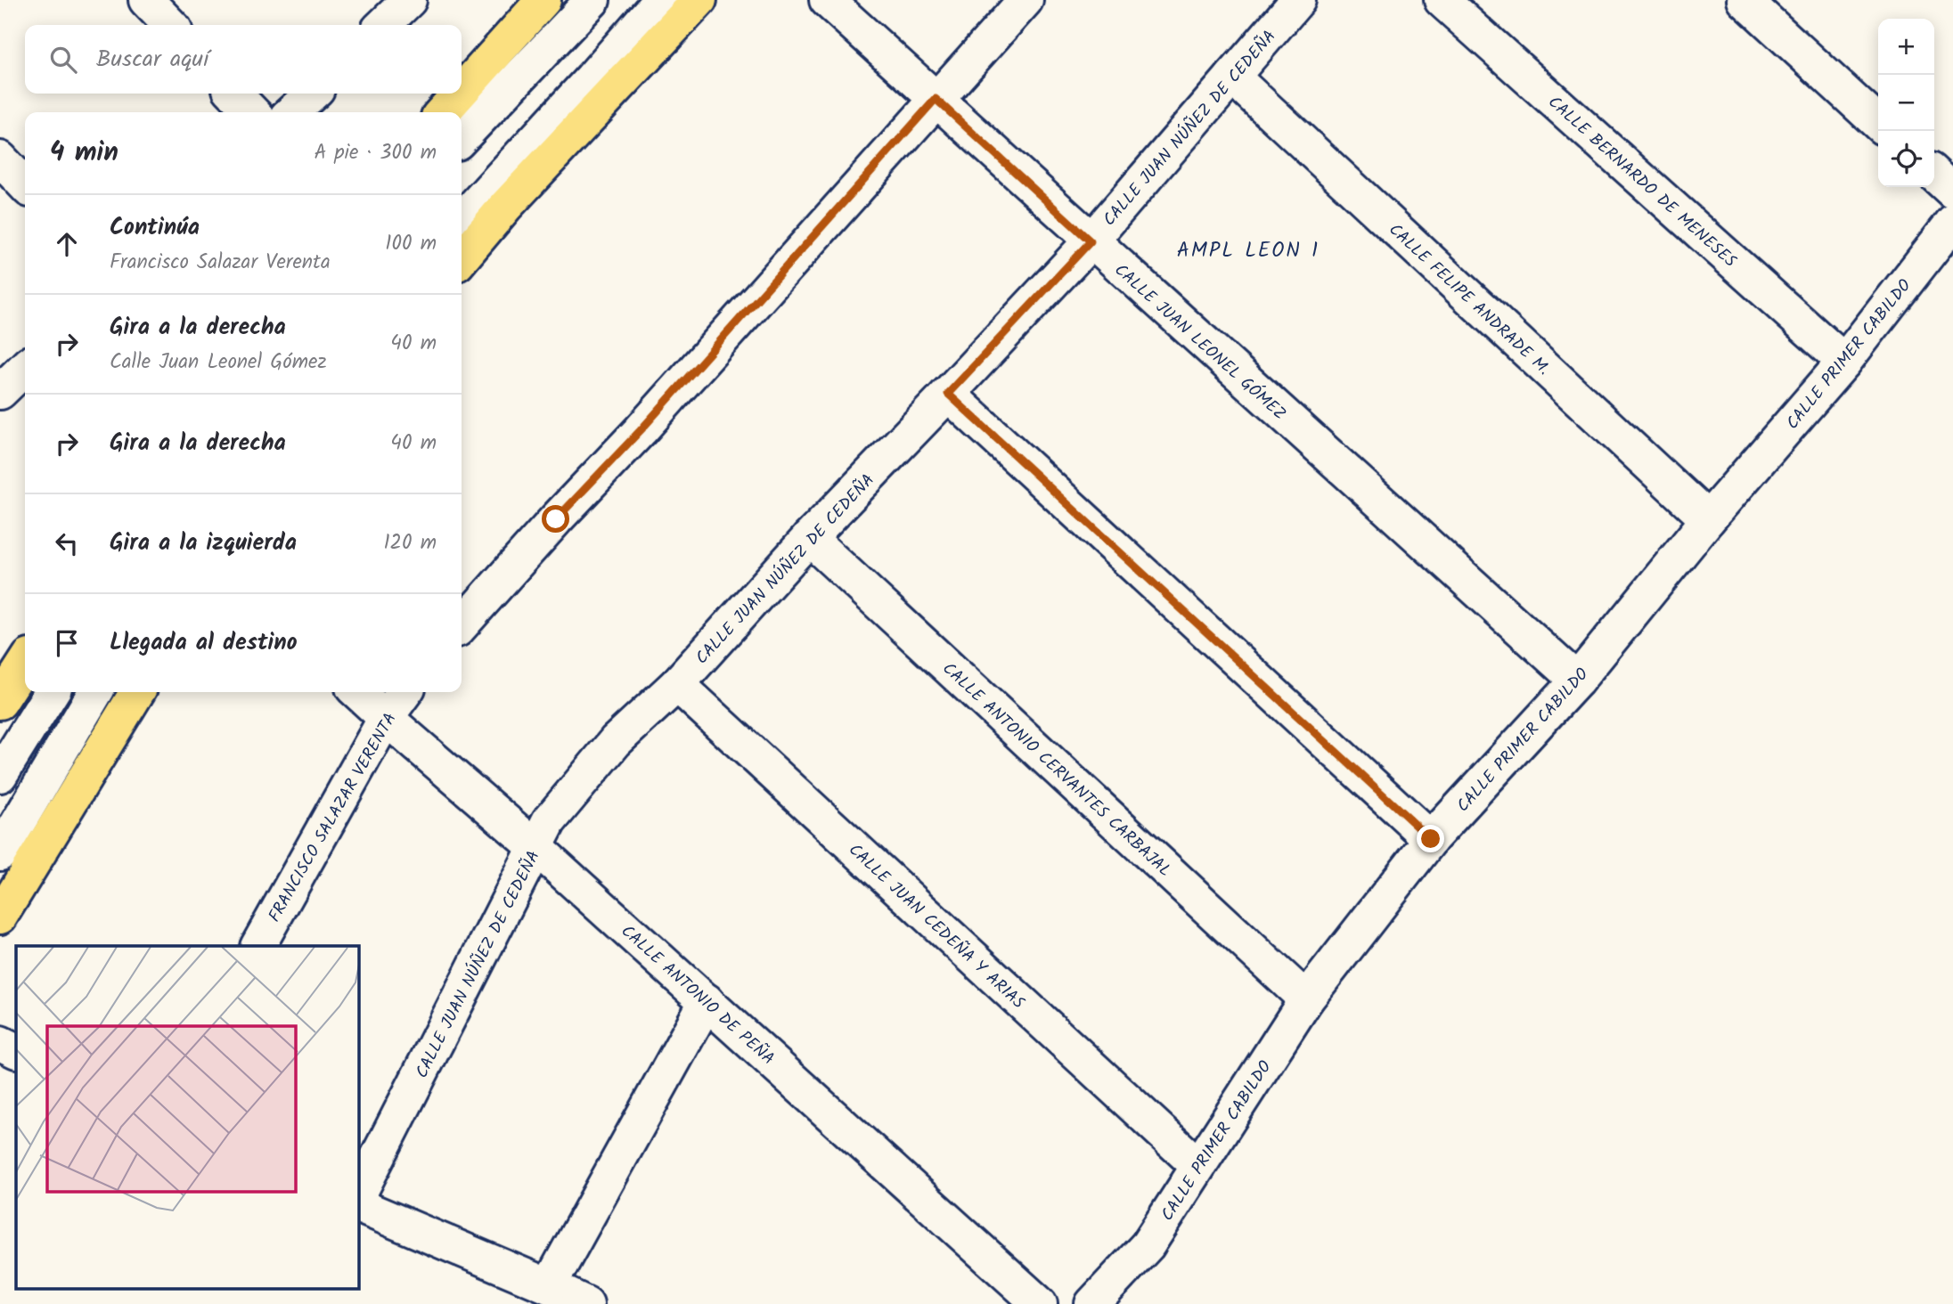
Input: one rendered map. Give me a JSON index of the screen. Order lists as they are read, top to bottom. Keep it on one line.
{"streets":{"street":["CALLE JUAN NÚÑEZ DE CEDEÑA","CALLE BERNARDO DE MENESES","CALLE FELIPE ANDRADE M.","CALLE JUAN LEONEL GÓMEZ","CALLE PRIMER CABILDO","CALLE ANTONIO CERVANTES CARBAJAL","FRANCISCO SALAZAR VERENTA","CALLE JUAN CEDEÑA Y ARIAS","CALLE ANTONIO DE PEÑA"]},"crossings":[["CALLE JUAN NÚÑEZ DE CEDEÑA","CALLE FELIPE ANDRADE M."],["CALLE JUAN NÚÑEZ DE CEDEÑA","CALLE JUAN LEONEL GÓMEZ"],["CALLE JUAN NÚÑEZ DE CEDEÑA","CALLE ANTONIO CERVANTES CARBAJAL"],["CALLE JUAN NÚÑEZ DE CEDEÑA","CALLE JUAN CEDEÑA Y ARIAS"],["CALLE JUAN NÚÑEZ DE CEDEÑA","CALLE ANTONIO DE PEÑA"],["CALLE BERNARDO DE MENESES","CALLE PRIMER CABILDO"],["CALLE FELIPE ANDRADE M.","CALLE PRIMER CABILDO"],["CALLE JUAN LEONEL GÓMEZ","CALLE PRIMER CABILDO"],["CALLE PRIMER CABILDO","CALLE ANTONIO CERVANTES CARBAJAL"],["CALLE PRIMER CABILDO","CALLE JUAN CEDEÑA Y ARIAS"],["FRANCISCO SALAZAR VERENTA","CALLE ANTONIO DE PEÑA"]],"districts":["AMPL LEON 1"],"page":{"map_buttons":["+","−"],"search":"Buscar aquí","heading":["4 min","A pie · 300 m"],"list":[["Continúa","Francisco Salazar Verenta","100 m"],["Gira a la derecha","Calle Juan Leonel Gómez","40 m"],["Gira a la derecha","40 m"],["Gira a la izquierda","120 m"],"Llegada al destino"]}}
